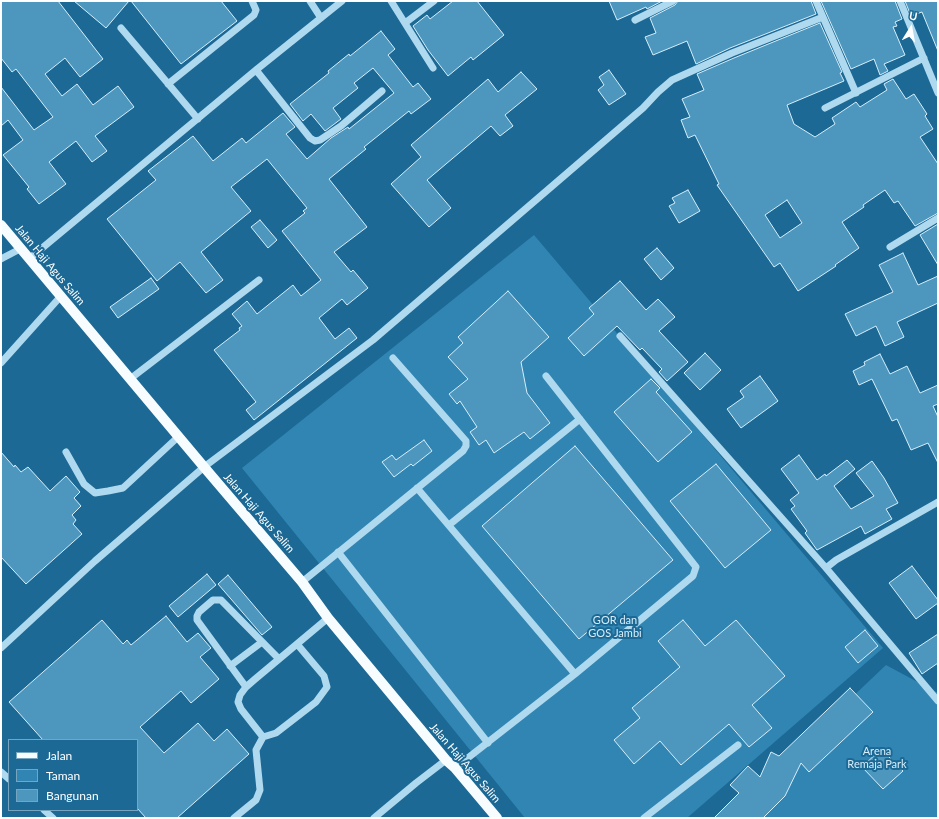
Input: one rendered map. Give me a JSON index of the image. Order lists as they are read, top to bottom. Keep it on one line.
{"streets":{"main road":["Jalan Haji Agus Salim"]},"parks":["GOR dan GOS Jambi","Arena Remaja Park"],"legend":["Jalan","Taman","Bangunan"],"north":"top"}
